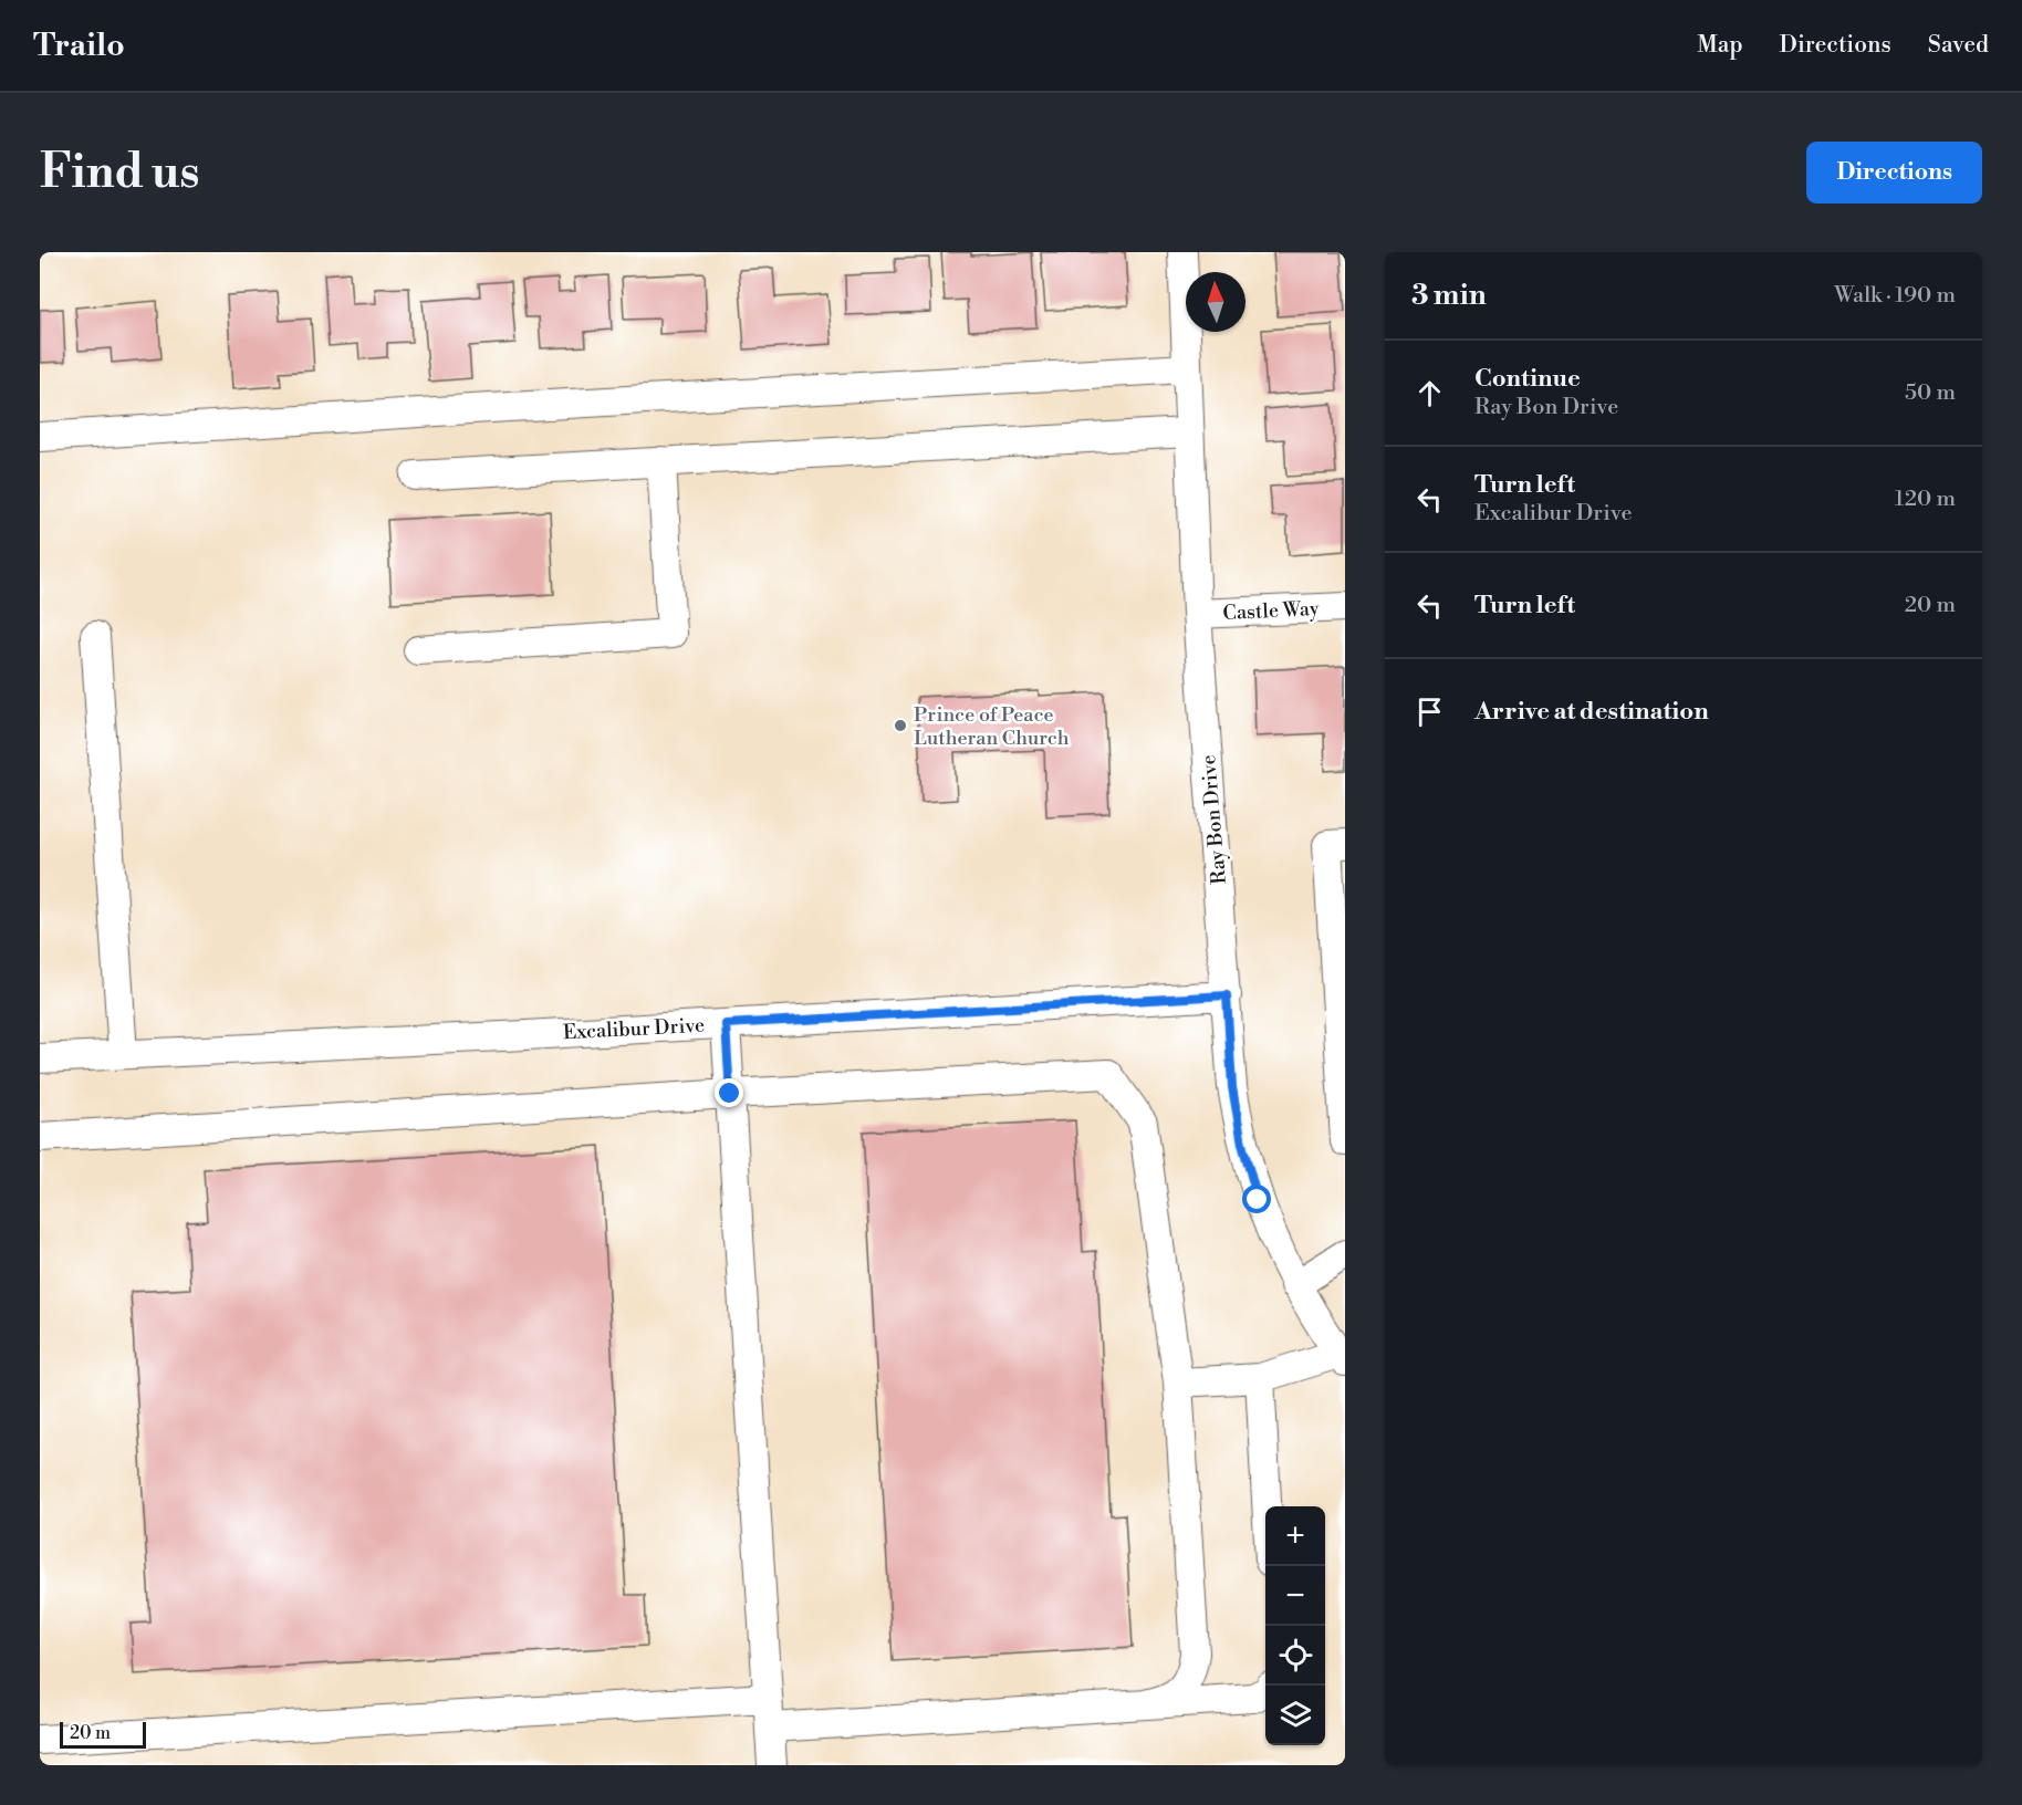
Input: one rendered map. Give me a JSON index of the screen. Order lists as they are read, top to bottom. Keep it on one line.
{"streets":{"street":["Castle Way","Ray Bon Drive","Excalibur Drive"]},"crossings":[["Castle Way","Ray Bon Drive"],["Ray Bon Drive","Excalibur Drive"]],"places":["Prince of Peace Lutheran Church"],"scale_bar":"20 m","north":"top","page":{"header":"Trailo","nav":["Map","Directions","Saved"],"buttons":"Directions","title":"Find us","heading":["3 min","Walk · 190 m"],"list":[["Continue","Ray Bon Drive","50 m"],["Turn left","Excalibur Drive","120 m"],["Turn left","20 m"],"Arrive at destination"],"map_buttons":["+","−"],"scale":"20 m"}}
